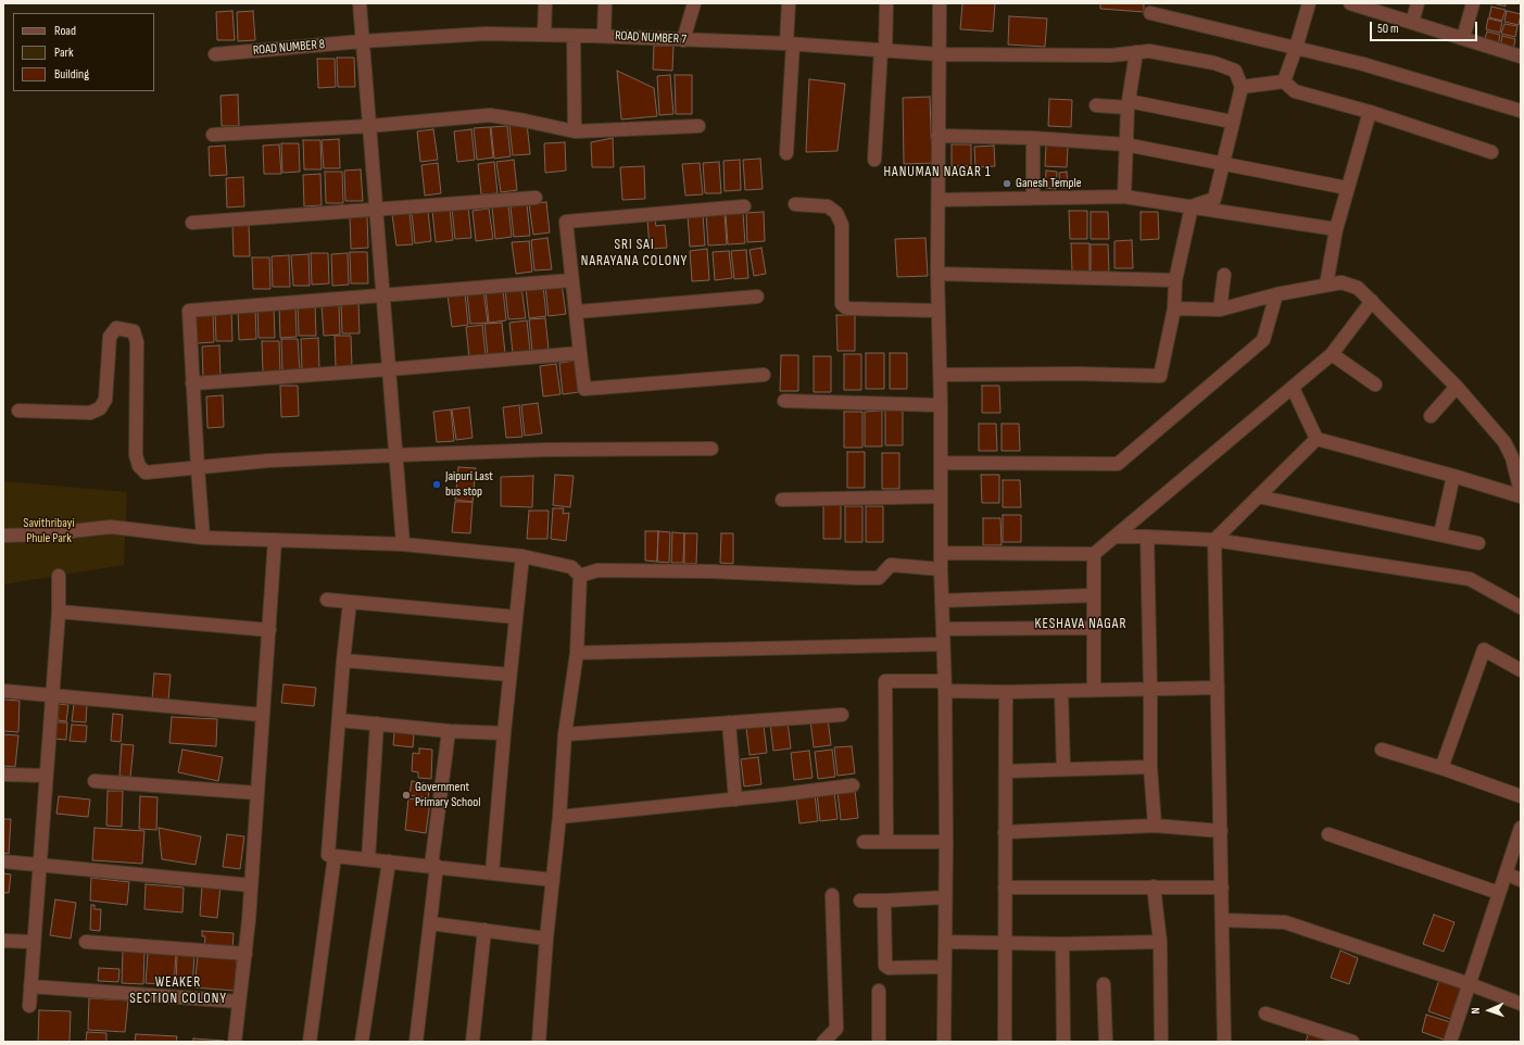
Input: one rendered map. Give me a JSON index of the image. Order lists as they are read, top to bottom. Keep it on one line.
{"streets":{"street":["ROAD NUMBER 7","ROAD NUMBER 8"]},"crossings":[["ROAD NUMBER 7","ROAD NUMBER 8"]],"districts":["HANUMAN NAGAR 1","SRI SAI NARAYANA COLONY","KESHAVA NAGAR","WEAKER SECTION COLONY"],"parks":["Savithribayi Phule Park"],"places":["Ganesh Temple","Jaipuri Last bus stop","Government Primary School"],"legend":["Road","Park","Building"],"scale_bar":"50 m","north":"left"}
